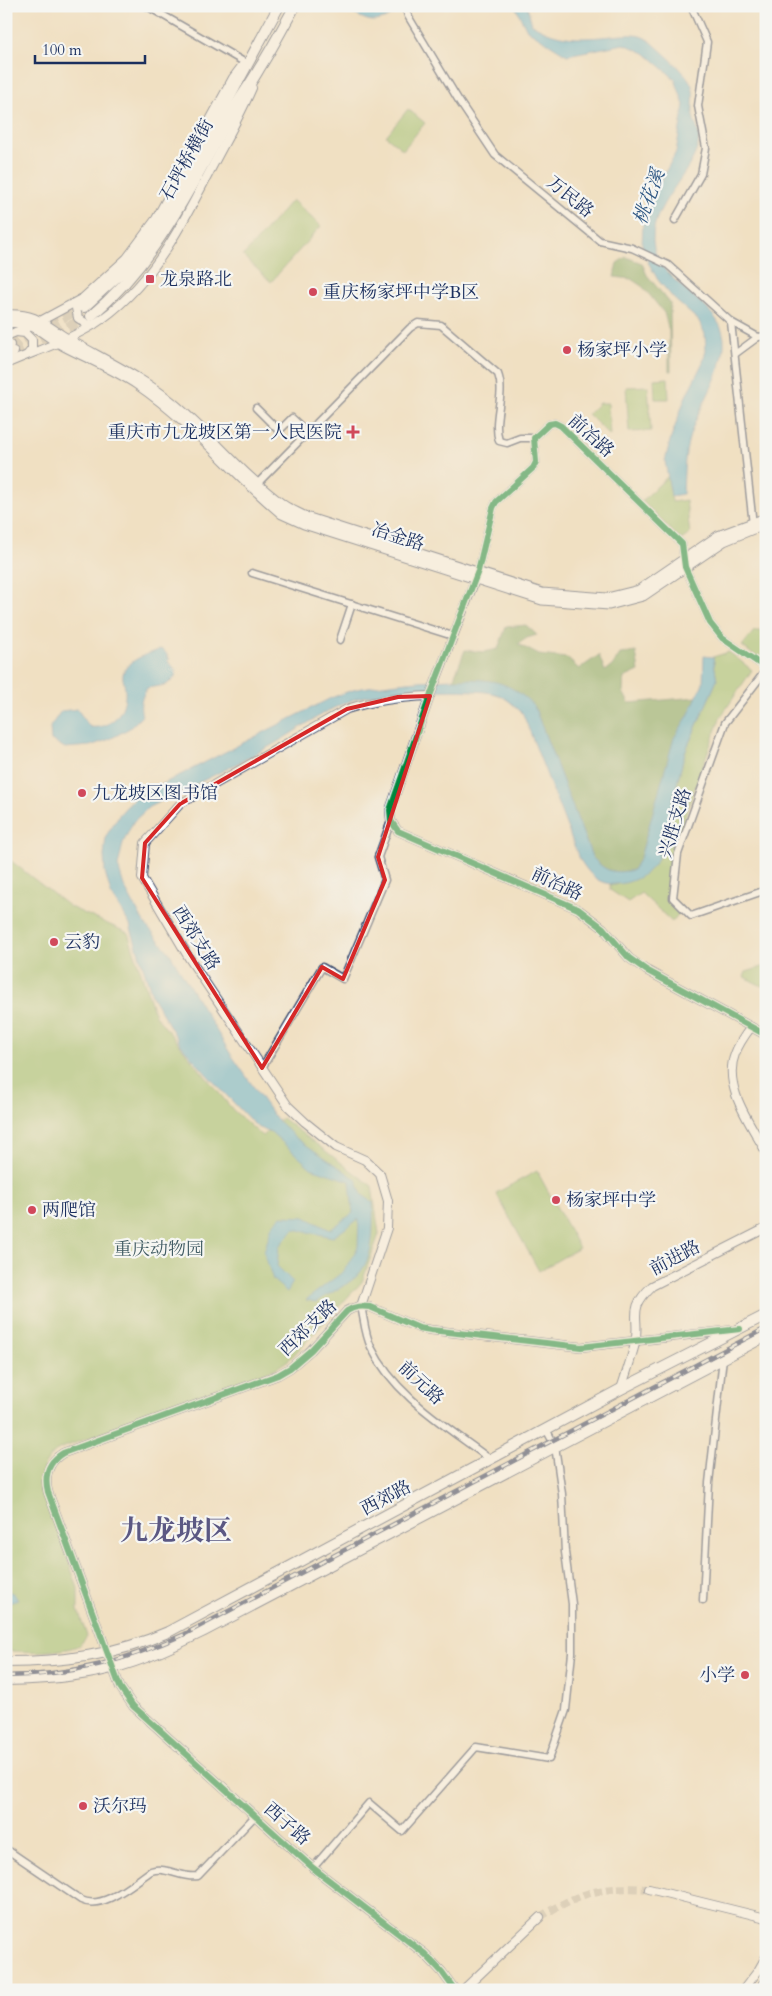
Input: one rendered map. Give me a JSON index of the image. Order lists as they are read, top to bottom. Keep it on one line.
{"streets":{"main road":["石坪桥横街","冶金路","西郊路"],"street":["万民路","前冶路","兴胜支路","西郊支路","前进路","前元路","西子路"]},"crossings":[["前冶路","冶金路"],["西郊支路","前进路"],["西郊支路","前元路"],["西郊支路","西郊路"],["西郊支路","西子路"],["前进路","西郊路"],["前元路","西郊路"],["西郊路","西子路"]],"districts":["九龙坡区"],"water":["桃花溪"],"parks":["重庆动物园"],"places":{"transit":["龙泉路北"],"other":["重庆杨家坪中学B区","杨家坪小学","九龙坡区图书馆","云豹","杨家坪中学","两爬馆","小学","沃尔玛"],"health":["重庆市九龙坡区第一人民医院"]},"scale_bar":"100 m"}
